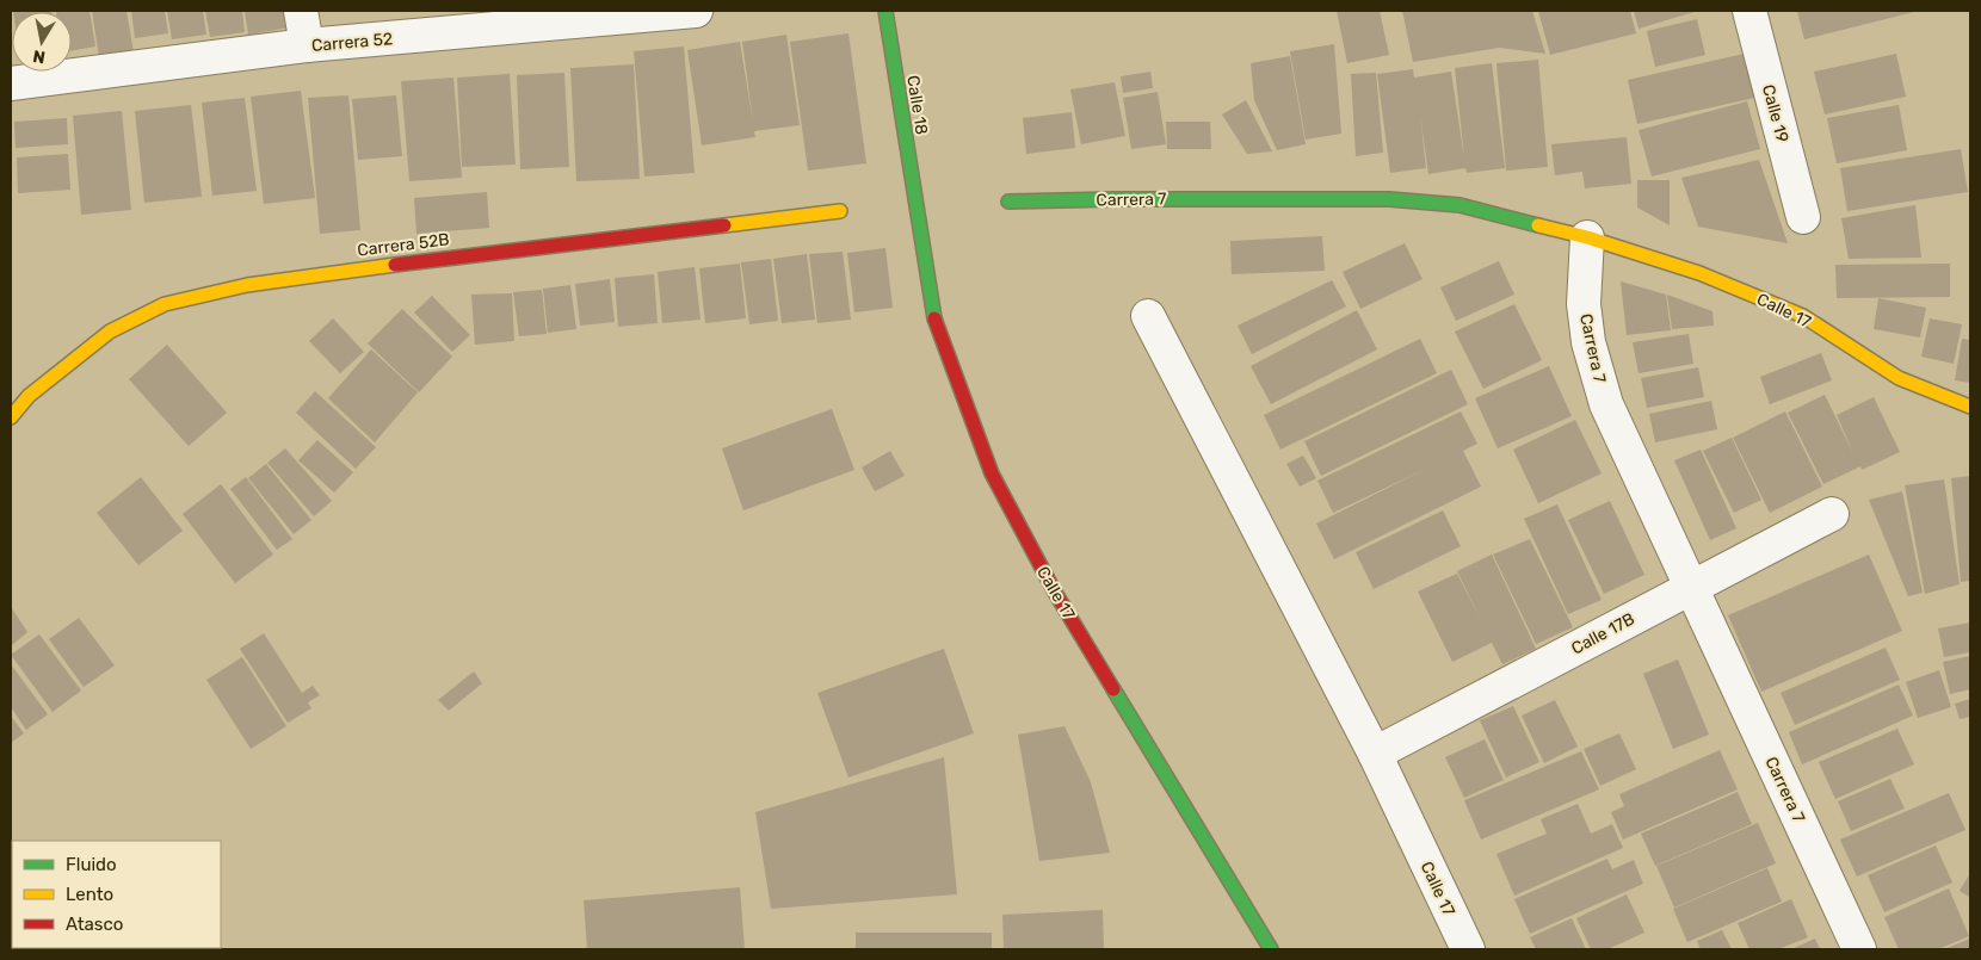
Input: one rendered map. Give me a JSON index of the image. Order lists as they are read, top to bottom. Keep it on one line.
{"streets":{"street":["Carrera 52","Calle 18","Calle 19","Carrera 7","Carrera 52B","Calle 17","Calle 17B"]},"crossings":[["Calle 18","Calle 17"],["Carrera 7","Calle 17"],["Carrera 7","Calle 17B"],["Calle 17","Calle 17B"]],"legend":["Fluido","Lento","Atasco"],"north":"bottom"}
